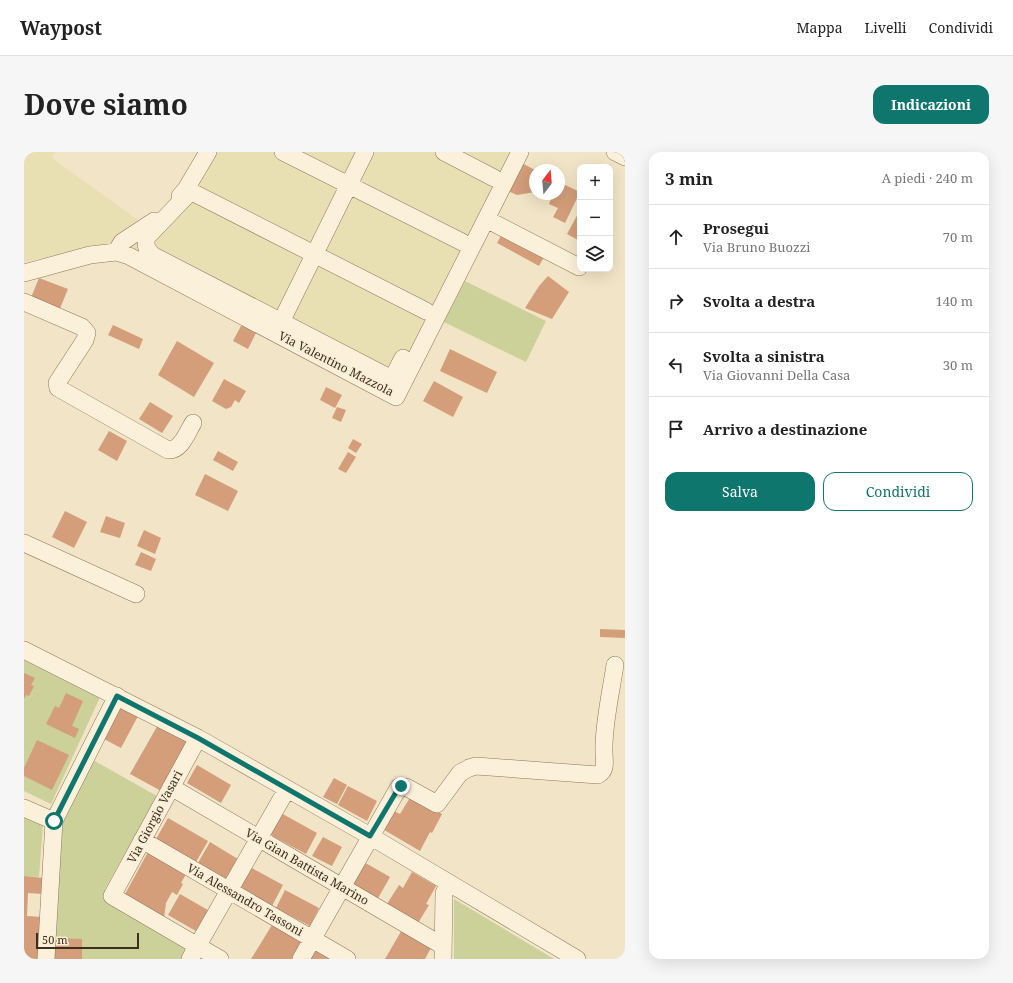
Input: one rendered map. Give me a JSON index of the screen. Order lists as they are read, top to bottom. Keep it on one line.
{"streets":{"street":["Via Valentino Mazzola","Via Giorgio Vasari","Via Gian Battista Marino","Via Alessandro Tassoni"]},"crossings":[["Via Giorgio Vasari","Via Gian Battista Marino"],["Via Giorgio Vasari","Via Alessandro Tassoni"]],"scale_bar":"50 m","north":"top","page":{"header":"Waypost","nav":["Mappa","Livelli","Condividi"],"title":"Dove siamo","buttons":["Indicazioni",["Salva","Condividi"]],"heading":["3 min","A piedi · 240 m"],"map_buttons":["+","−"],"list":[["Prosegui","Via Bruno Buozzi","70 m"],["Svolta a destra","140 m"],["Svolta a sinistra","Via Giovanni Della Casa","30 m"],"Arrivo a destinazione"],"scale":"50 m"}}
